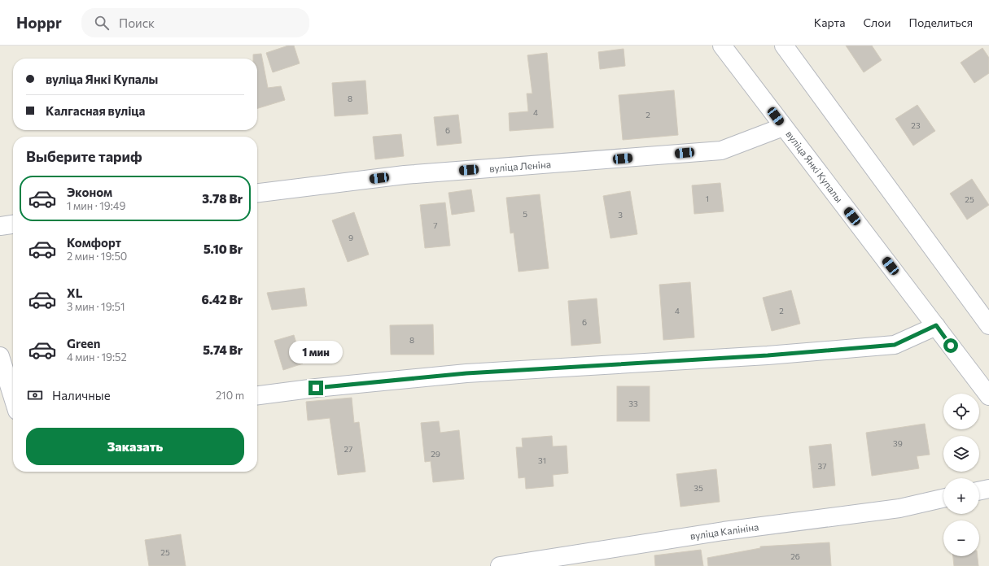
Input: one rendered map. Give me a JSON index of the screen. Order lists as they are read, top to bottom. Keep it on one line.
{"streets":{"street":["вуліца Леніна","вуліца Янкі Купалы","вуліца Калініна"]},"crossings":[["вуліца Леніна","вуліца Янкі Купалы"]],"house_numbers":["8","4","2","23","6","1","25","5","3","7","9","4","2","6","8","33","39","27","29","31","37","35","25","26"],"page":{"header":"Hoppr","search":"Поиск","nav":["Карта","Слои","Поделиться"],"banner":["вуліца Янкі Купалы","Калгасная вуліца"],"heading":"Выберите тариф","list":[{"name":"Эконом","note":"1 мин · 19:49","value":"3.78 Br"},{"name":"Комфорт","note":"2 мин · 19:50","value":"5.10 Br"},{"name":"XL","note":"3 мин · 19:51","value":"6.42 Br"},{"name":"Green","note":"4 мин · 19:52","value":"5.74 Br"}],"bubble":"1 мин","pay":["Наличные","210 m"],"map_buttons":["+","−"],"buttons":"Заказать"}}
